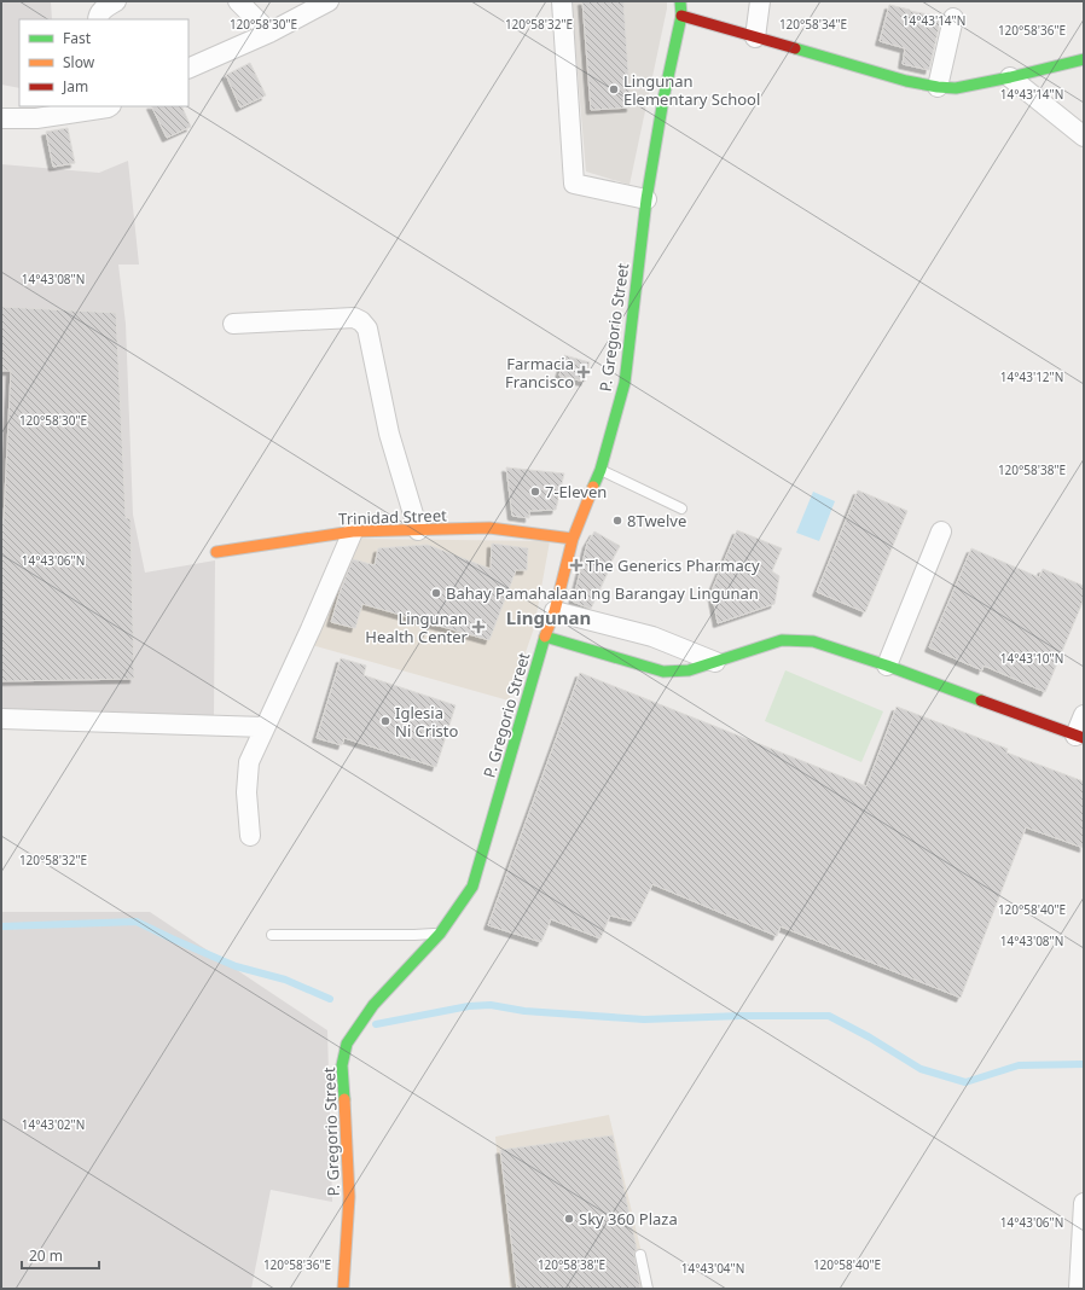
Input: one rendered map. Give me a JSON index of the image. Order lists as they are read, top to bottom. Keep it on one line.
{"streets":{"street":["P. Gregorio Street","Trinidad Street"]},"crossings":[["P. Gregorio Street","Trinidad Street"]],"districts":["Lingunan"],"places":{"other":["Lingunan Elementary School","7-Eleven","8Twelve","Bahay Pamahalaan ng Barangay Lingunan","Iglesia Ni Cristo","Sky 360 Plaza"],"health":["Farmacia Francisco","The Generics Pharmacy","Lingunan Health Center"]},"legend":["Fast","Slow","Jam"],"scale_bar":"20 m","coordinates":["14°43'14\"N","120°58'30\"E","120°58'32\"E","120°58'34\"E","120°58'36\"E","14°43'08\"N","14°43'12\"N","120°58'38\"E","14°43'06\"N","14°43'10\"N","120°58'40\"E","14°43'02\"N","14°43'04\"N"]}
